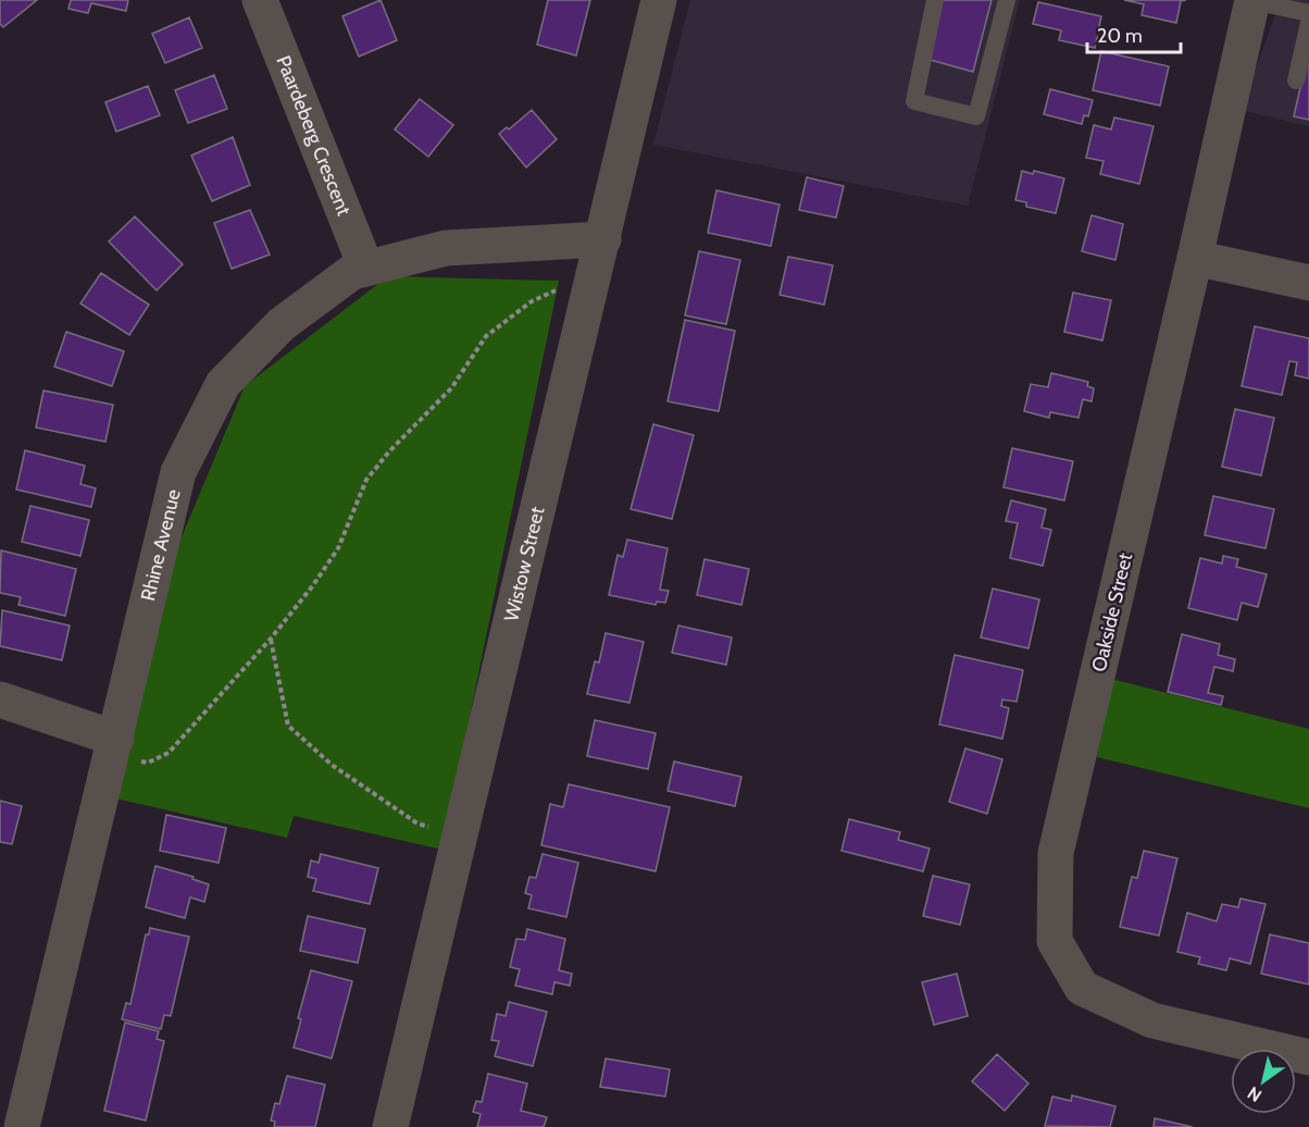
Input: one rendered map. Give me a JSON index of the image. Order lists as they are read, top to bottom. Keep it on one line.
{"streets":{"street":["Paardeberg Crescent","Rhine Avenue","Wistow Street","Oakside Street"]},"crossings":[["Paardeberg Crescent","Rhine Avenue"],["Rhine Avenue","Wistow Street"]],"scale_bar":"20 m","north":"bottom left"}
